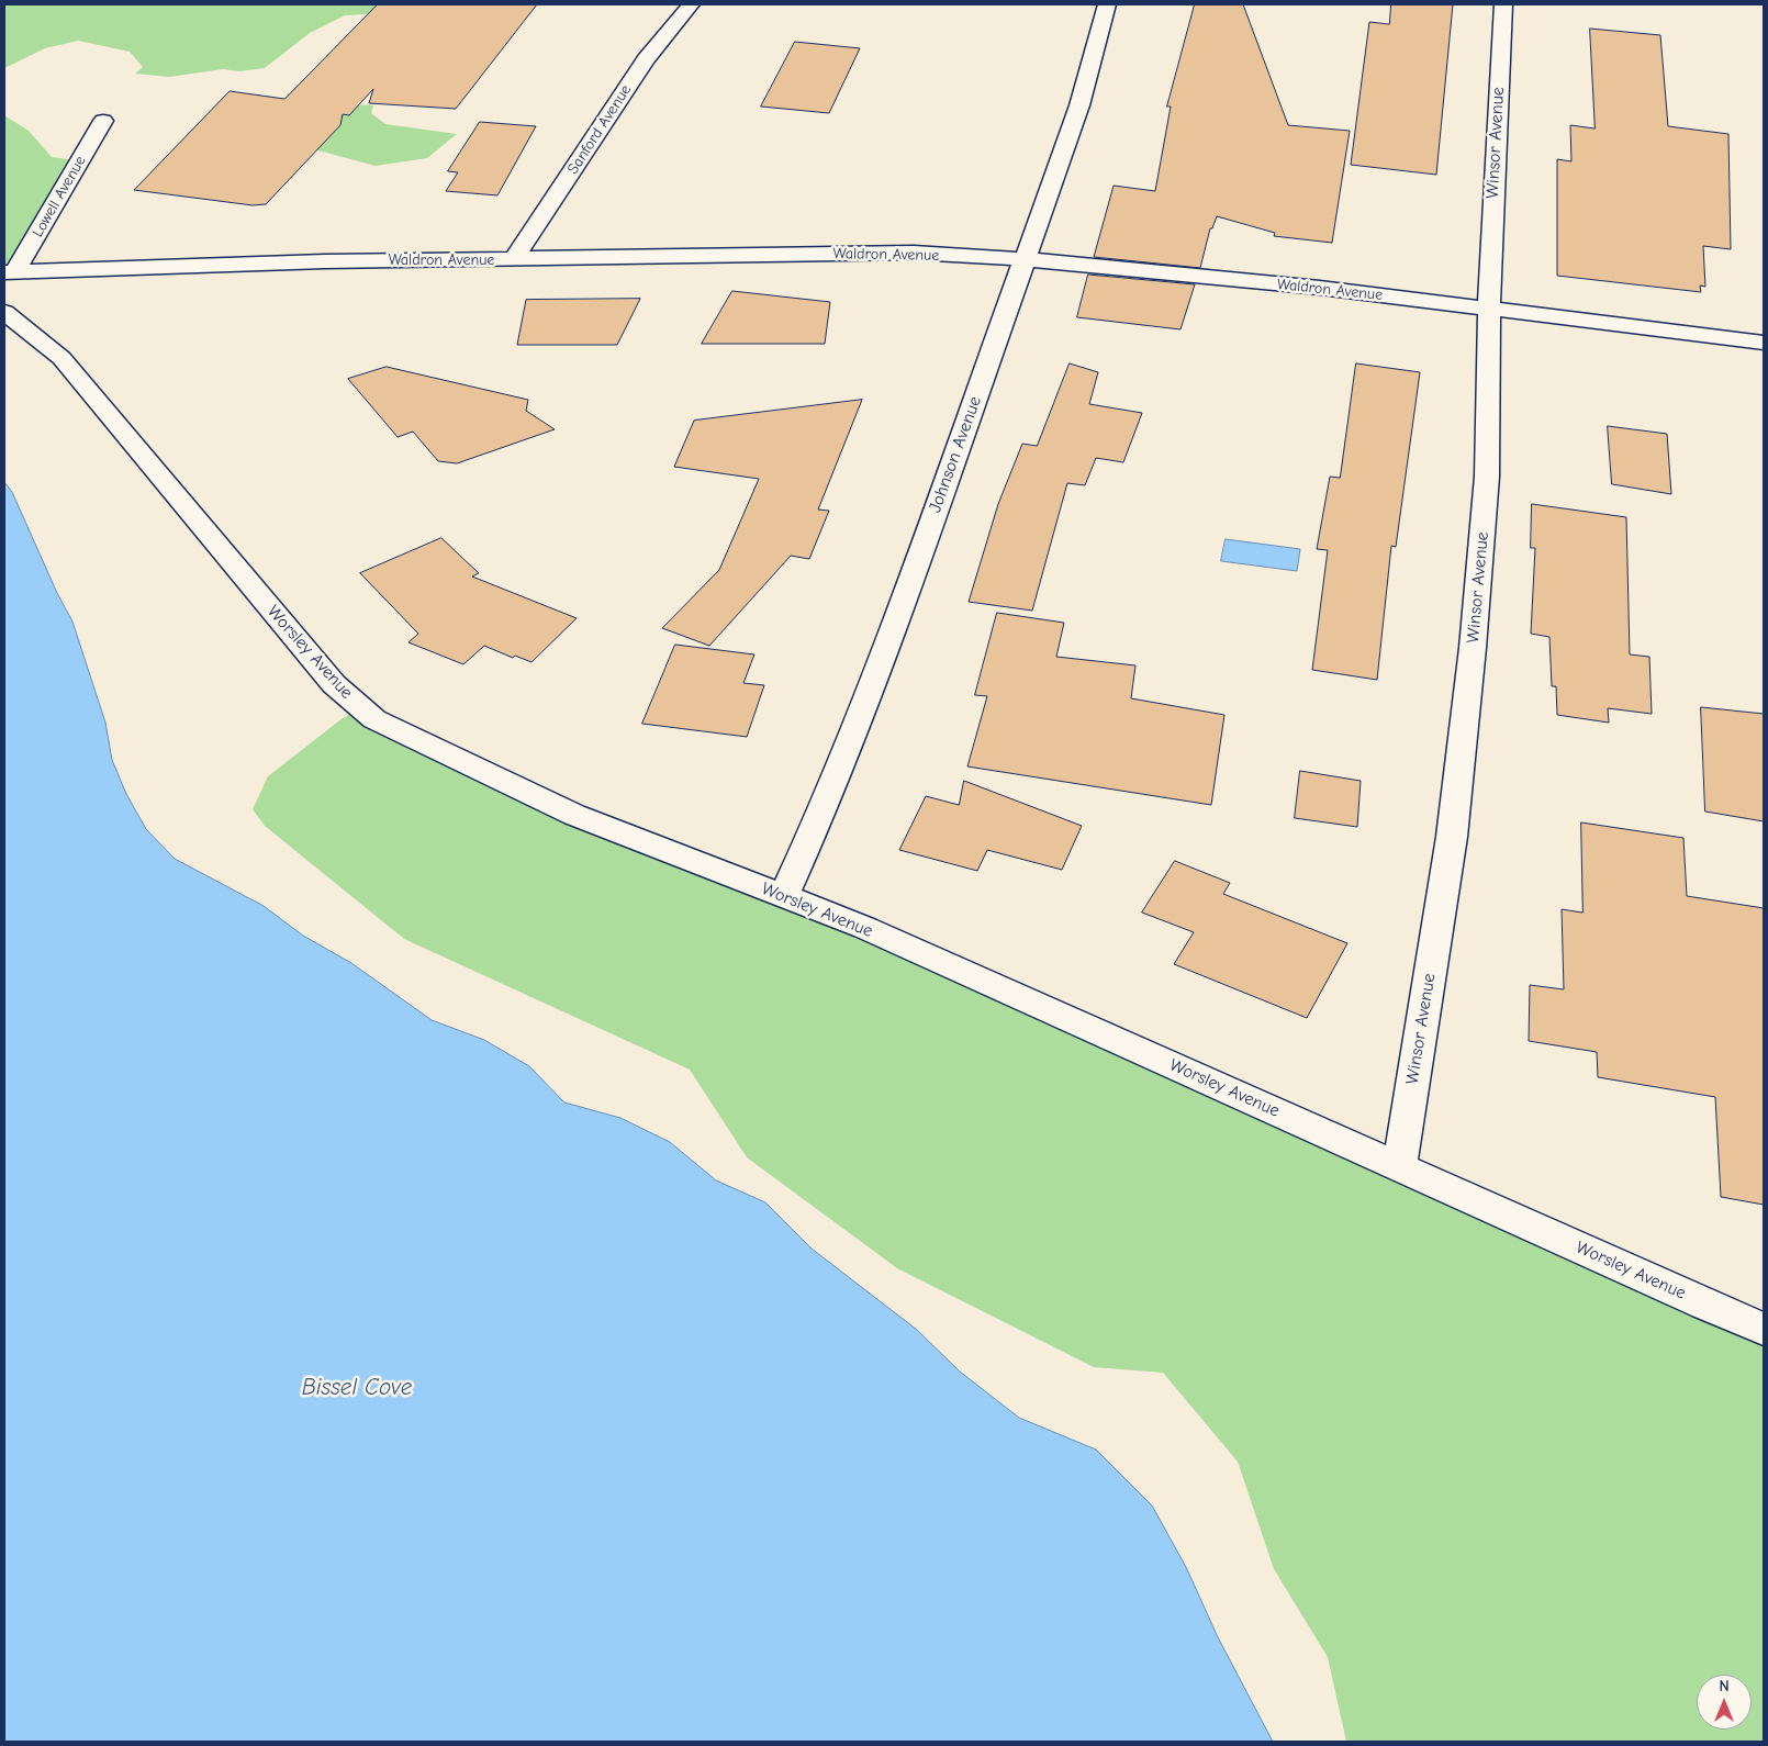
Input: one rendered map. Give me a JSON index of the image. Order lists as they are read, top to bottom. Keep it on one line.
{"streets":{"street":["Sanford Avenue","Winsor Avenue","Lowell Avenue","Waldron Avenue","Johnson Avenue","Worsley Avenue"]},"crossings":[["Sanford Avenue","Waldron Avenue"],["Winsor Avenue","Waldron Avenue"],["Winsor Avenue","Worsley Avenue"],["Lowell Avenue","Waldron Avenue"],["Waldron Avenue","Johnson Avenue"],["Johnson Avenue","Worsley Avenue"]],"water":["Bissel Cove"],"north":"top"}
